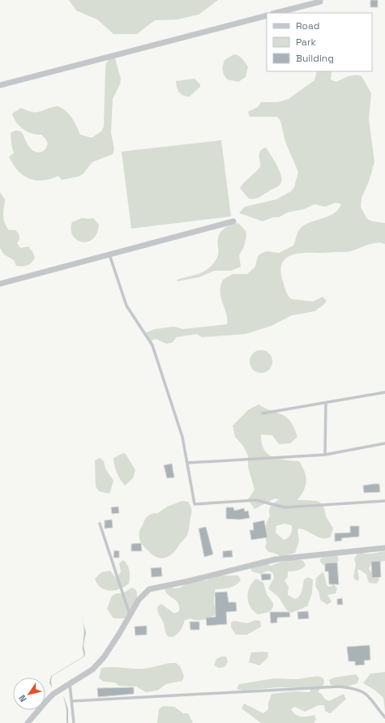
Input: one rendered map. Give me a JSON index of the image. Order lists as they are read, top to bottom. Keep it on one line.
{"legend":["Road","Park","Building"],"north":"bottom left"}
